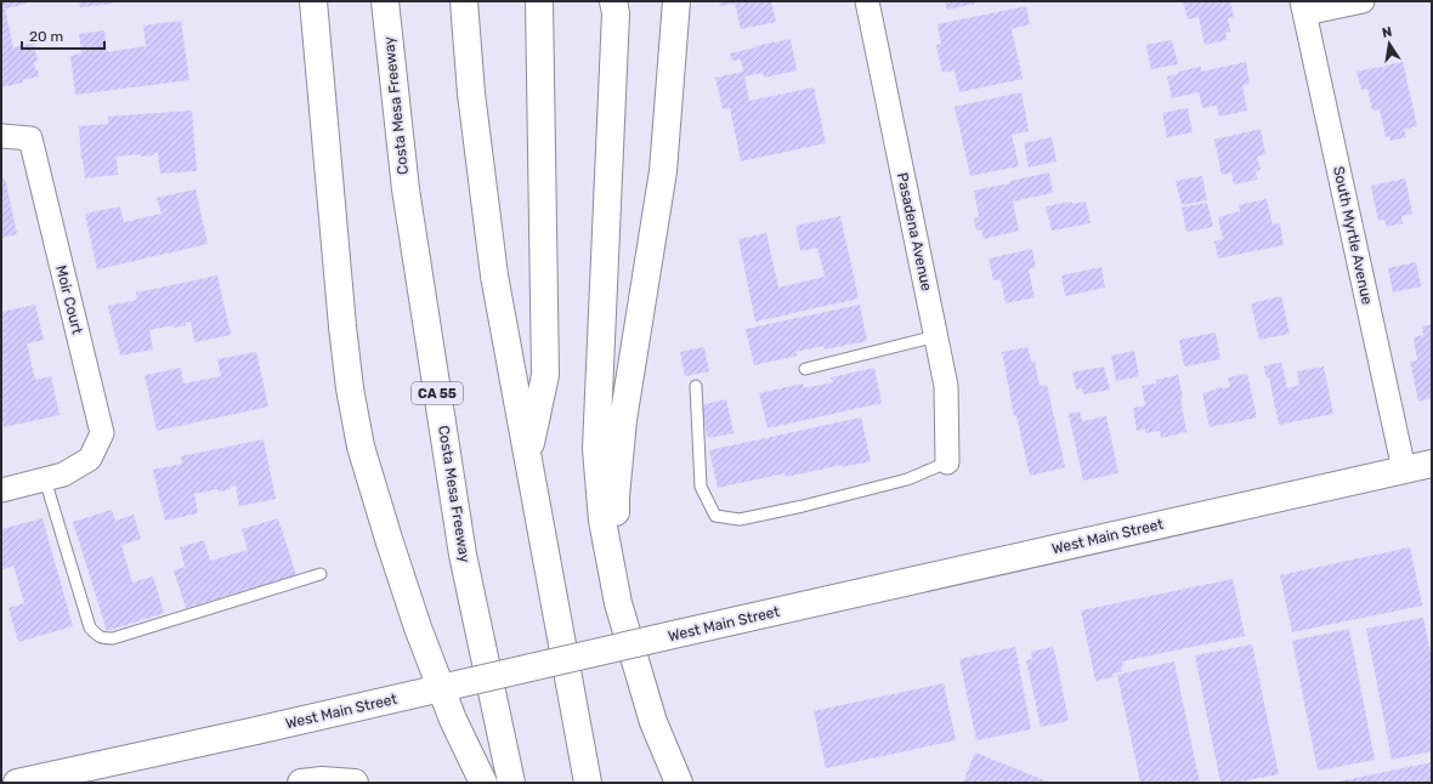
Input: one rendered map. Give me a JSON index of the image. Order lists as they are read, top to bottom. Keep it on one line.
{"streets":{"main road":["Costa Mesa Freeway","CA 55","West Main Street"],"street":["Pasadena Avenue","South Myrtle Avenue","Moir Court"]},"crossings":[["South Myrtle Avenue","West Main Street"]],"scale_bar":"20 m","north":"top"}
